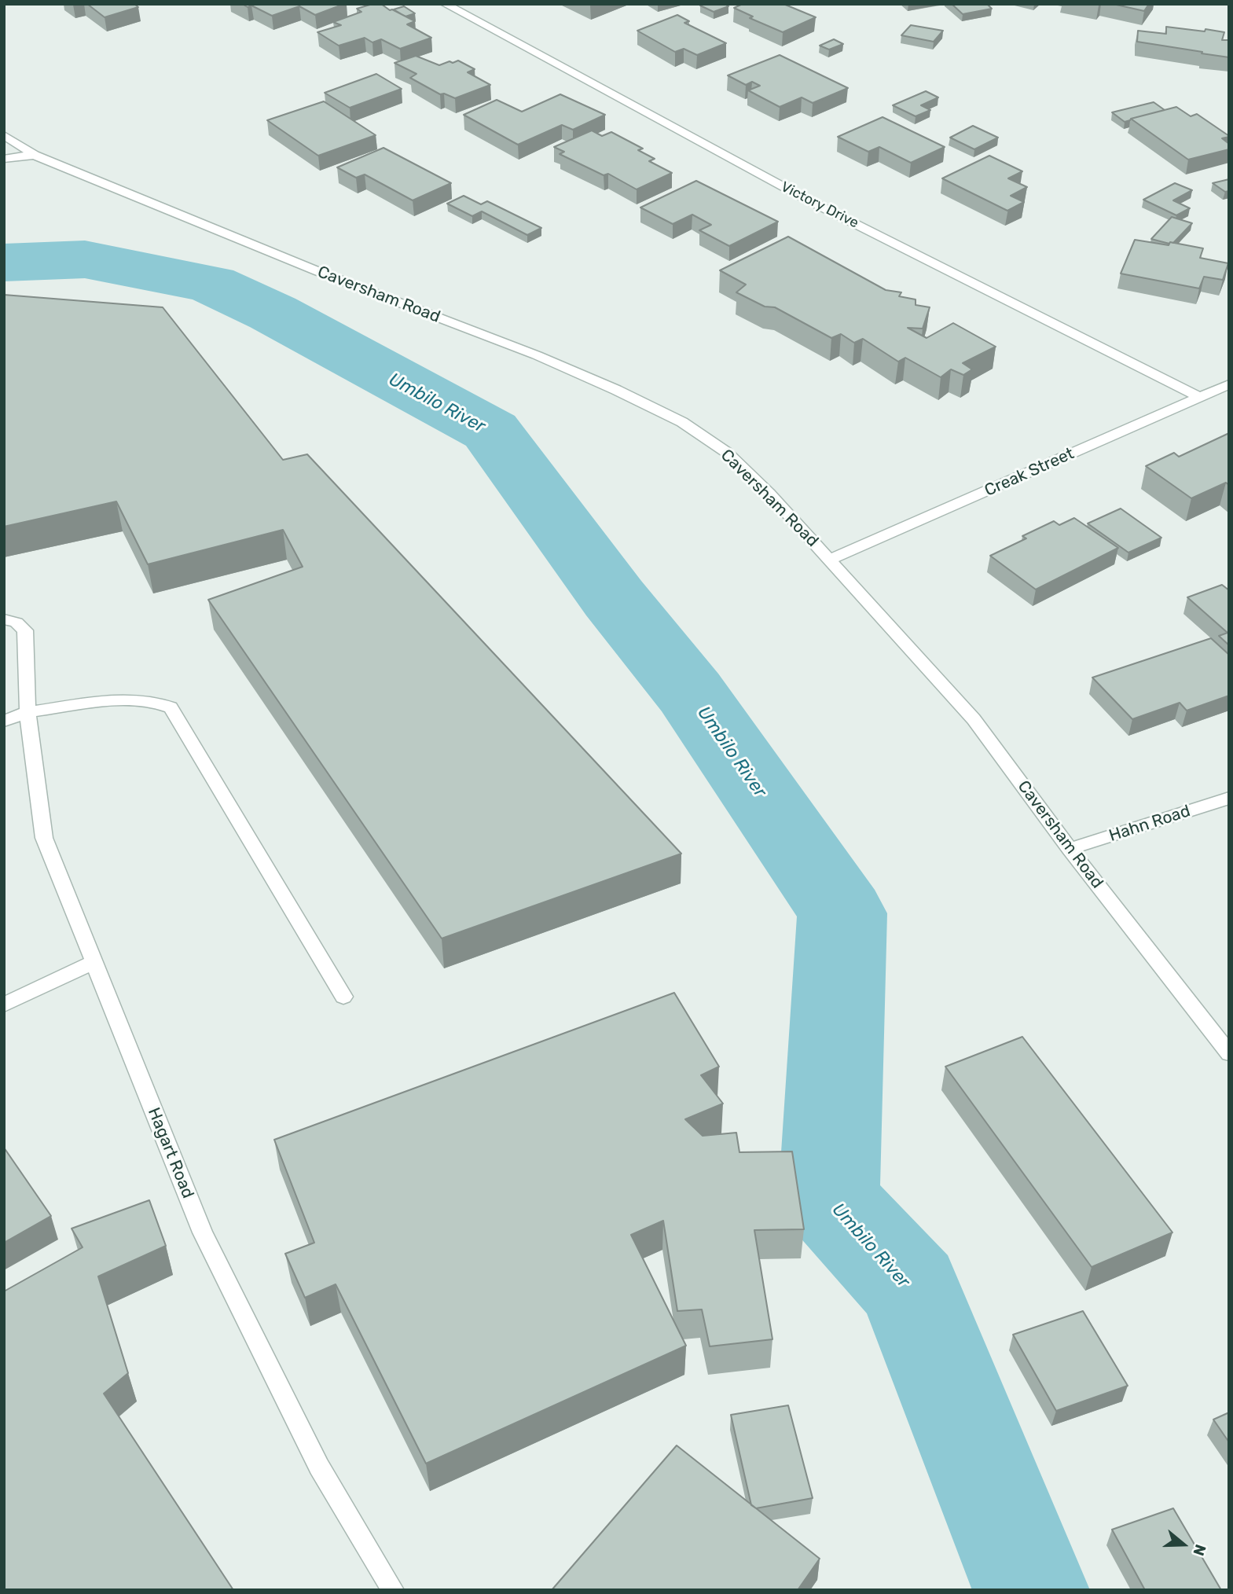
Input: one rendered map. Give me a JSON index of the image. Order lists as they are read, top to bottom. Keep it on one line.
{"streets":{"street":["Victory Drive","Caversham Road","Creak Street","Hahn Road","Hagart Road"]},"crossings":[["Victory Drive","Creak Street"],["Caversham Road","Creak Street"],["Caversham Road","Hahn Road"]],"water":["Umbilo River"],"north":"right"}
